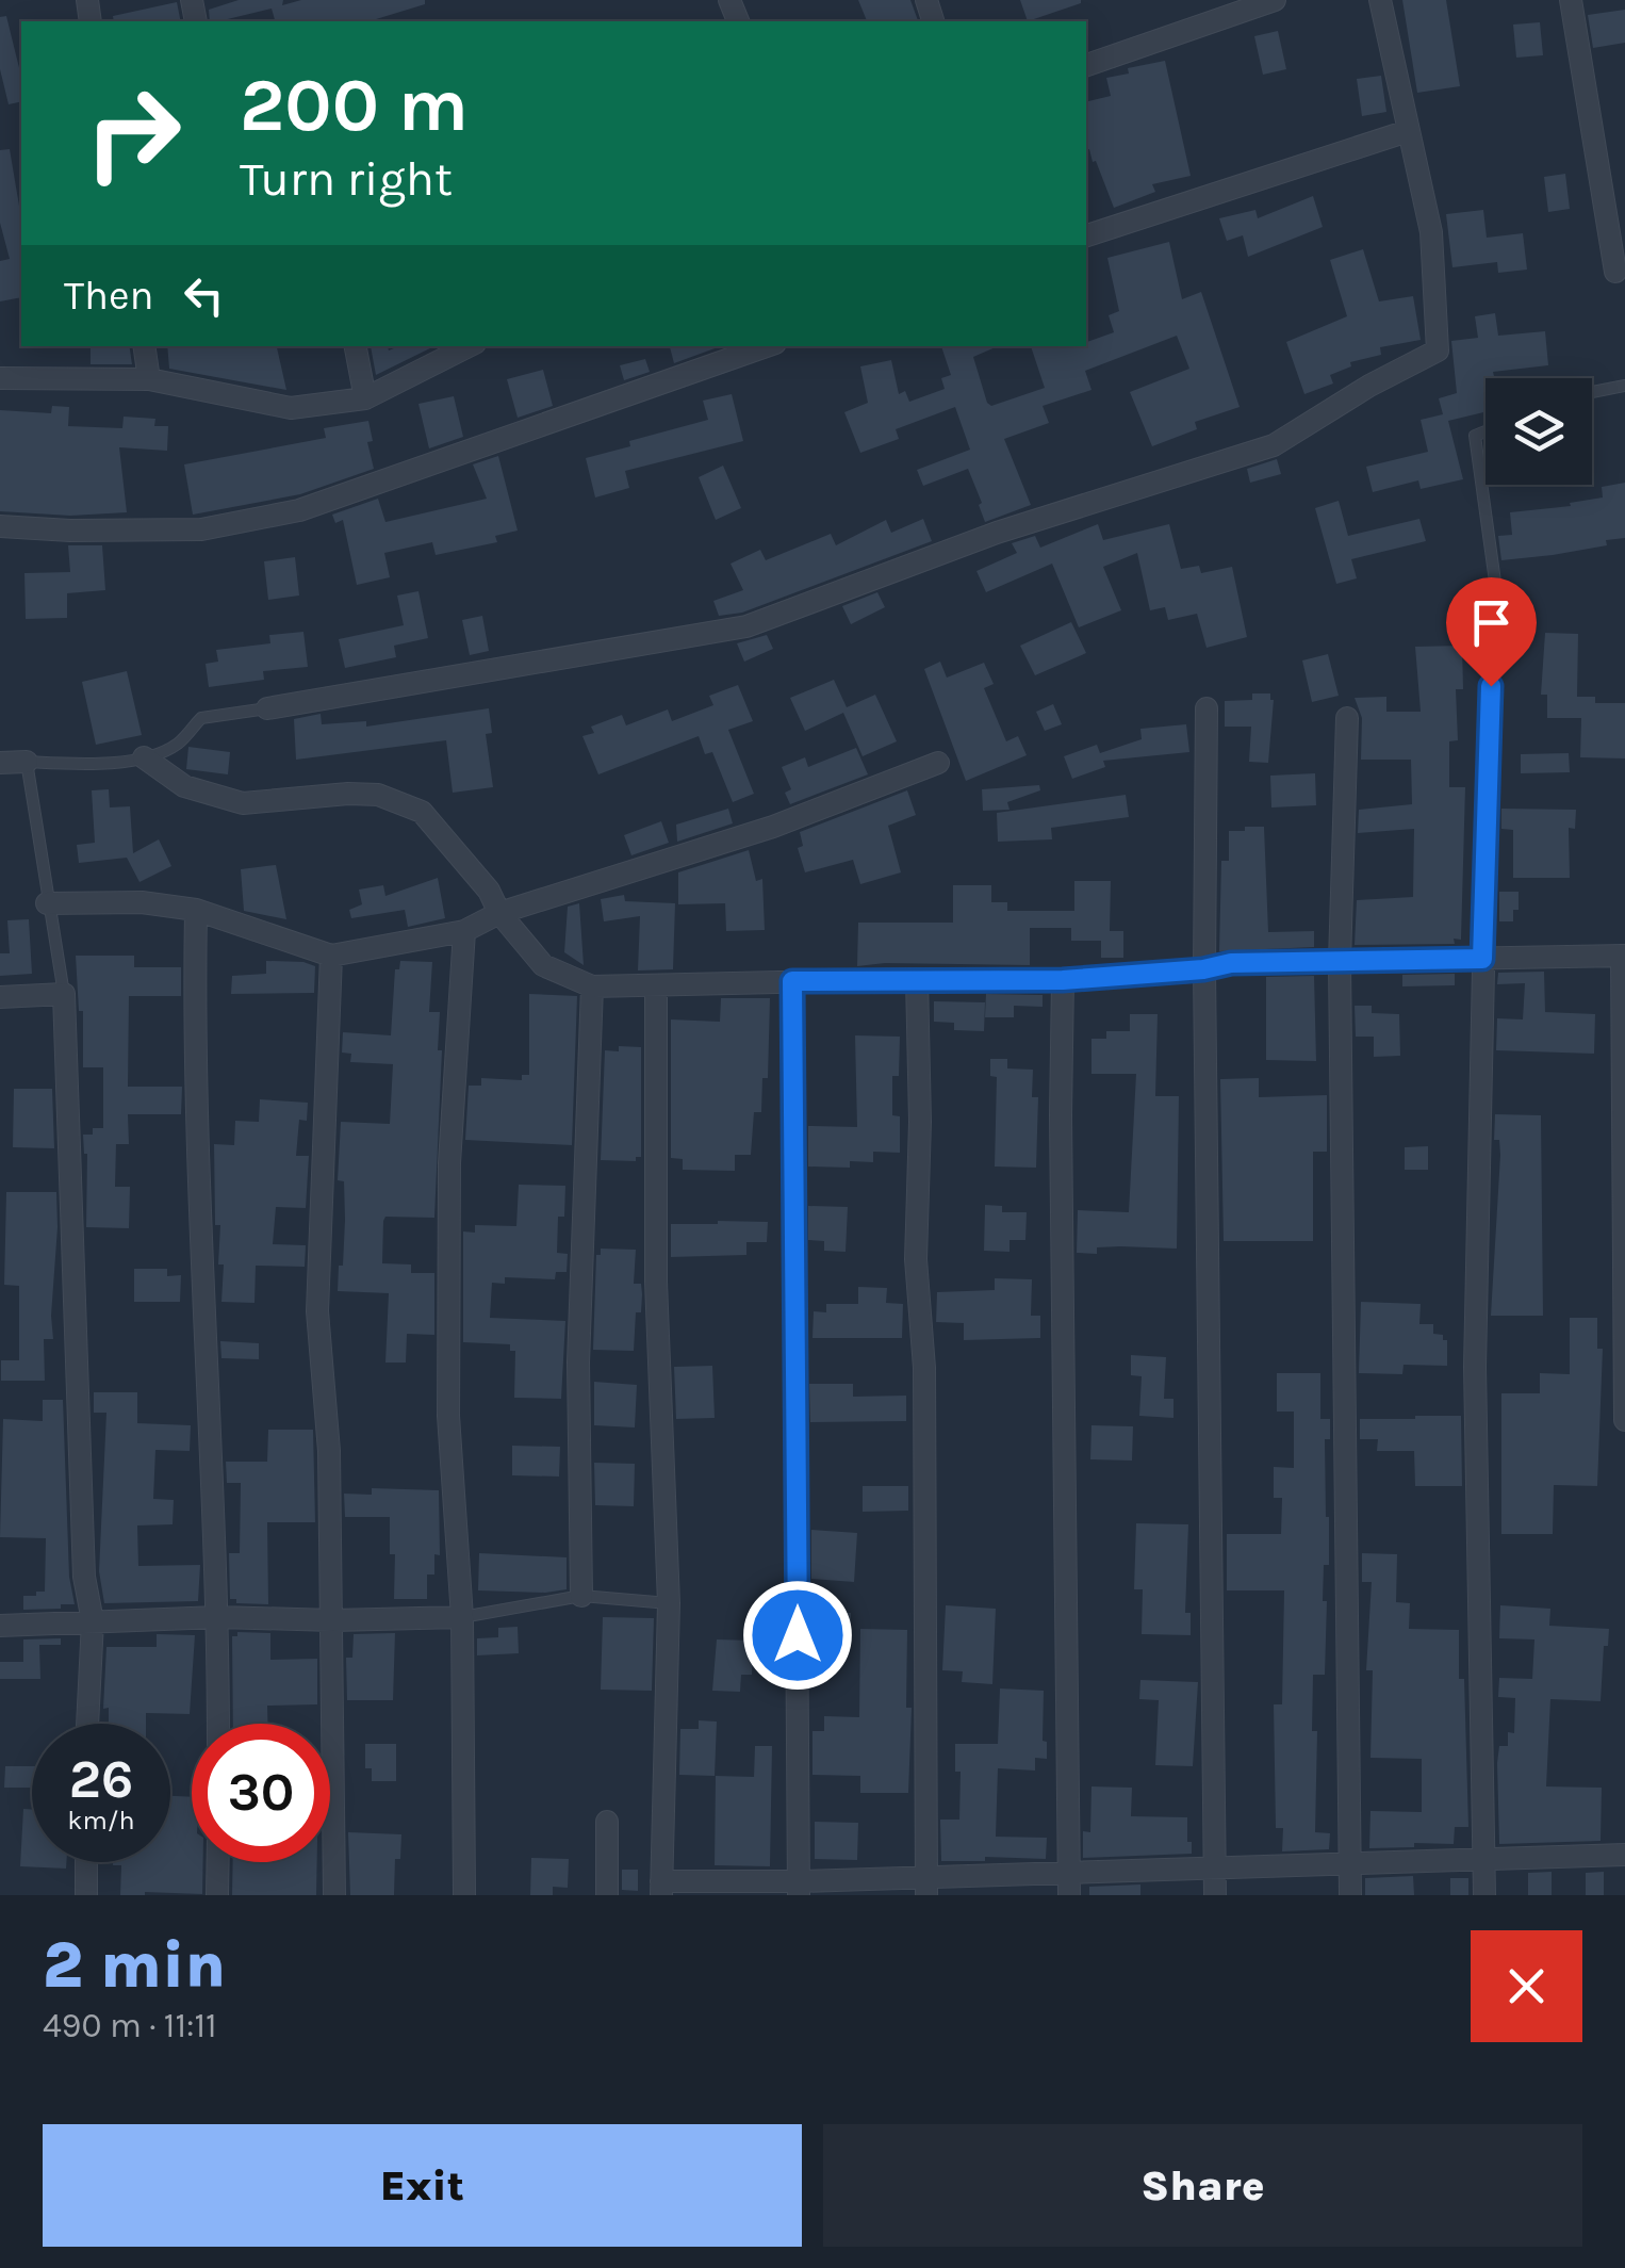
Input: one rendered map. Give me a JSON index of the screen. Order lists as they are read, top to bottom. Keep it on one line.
{"page":{"turn":["200 m","Turn right"],"then":"Then","speed":"26 km/h","limit":"30","heading":["2 min","490 m · 11:11"],"buttons":["Exit","Share"]}}
